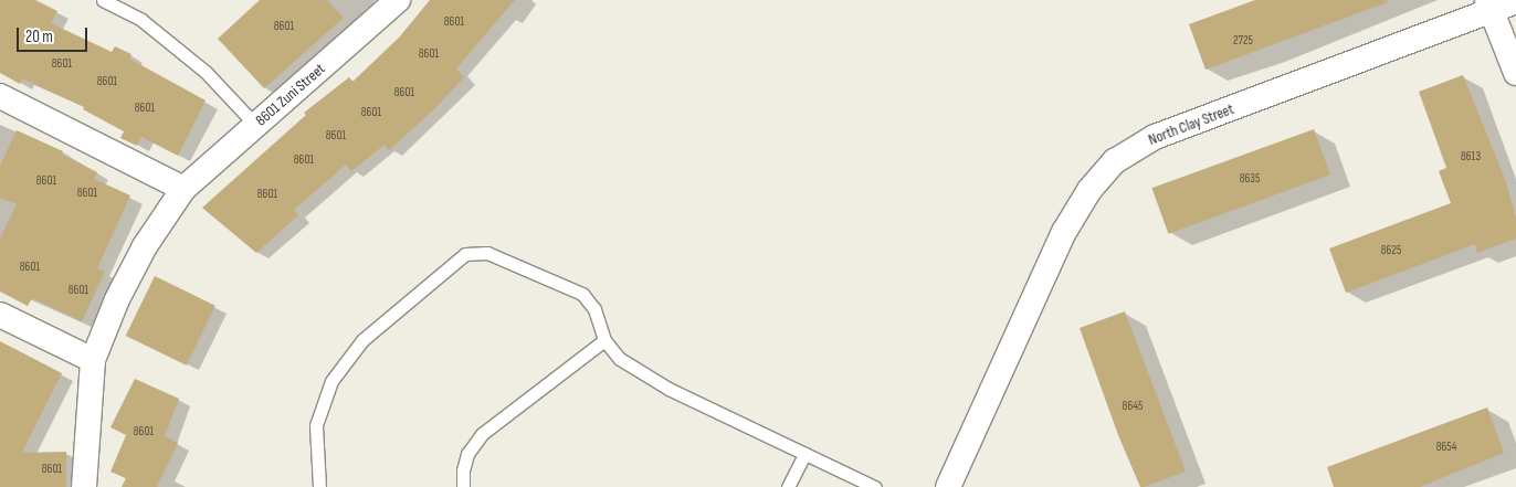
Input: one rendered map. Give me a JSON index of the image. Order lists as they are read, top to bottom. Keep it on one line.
{"streets":{"street":["8601 Zuni Street","North Clay Street"]},"house_numbers":["8601","8601","2725","8601","8601","8601","8601","8601","8601","8601","8613","8601","8635","8601","8601","8601","8625","8601","8601","8645","8601","8654","8601"],"scale_bar":"20 m"}
